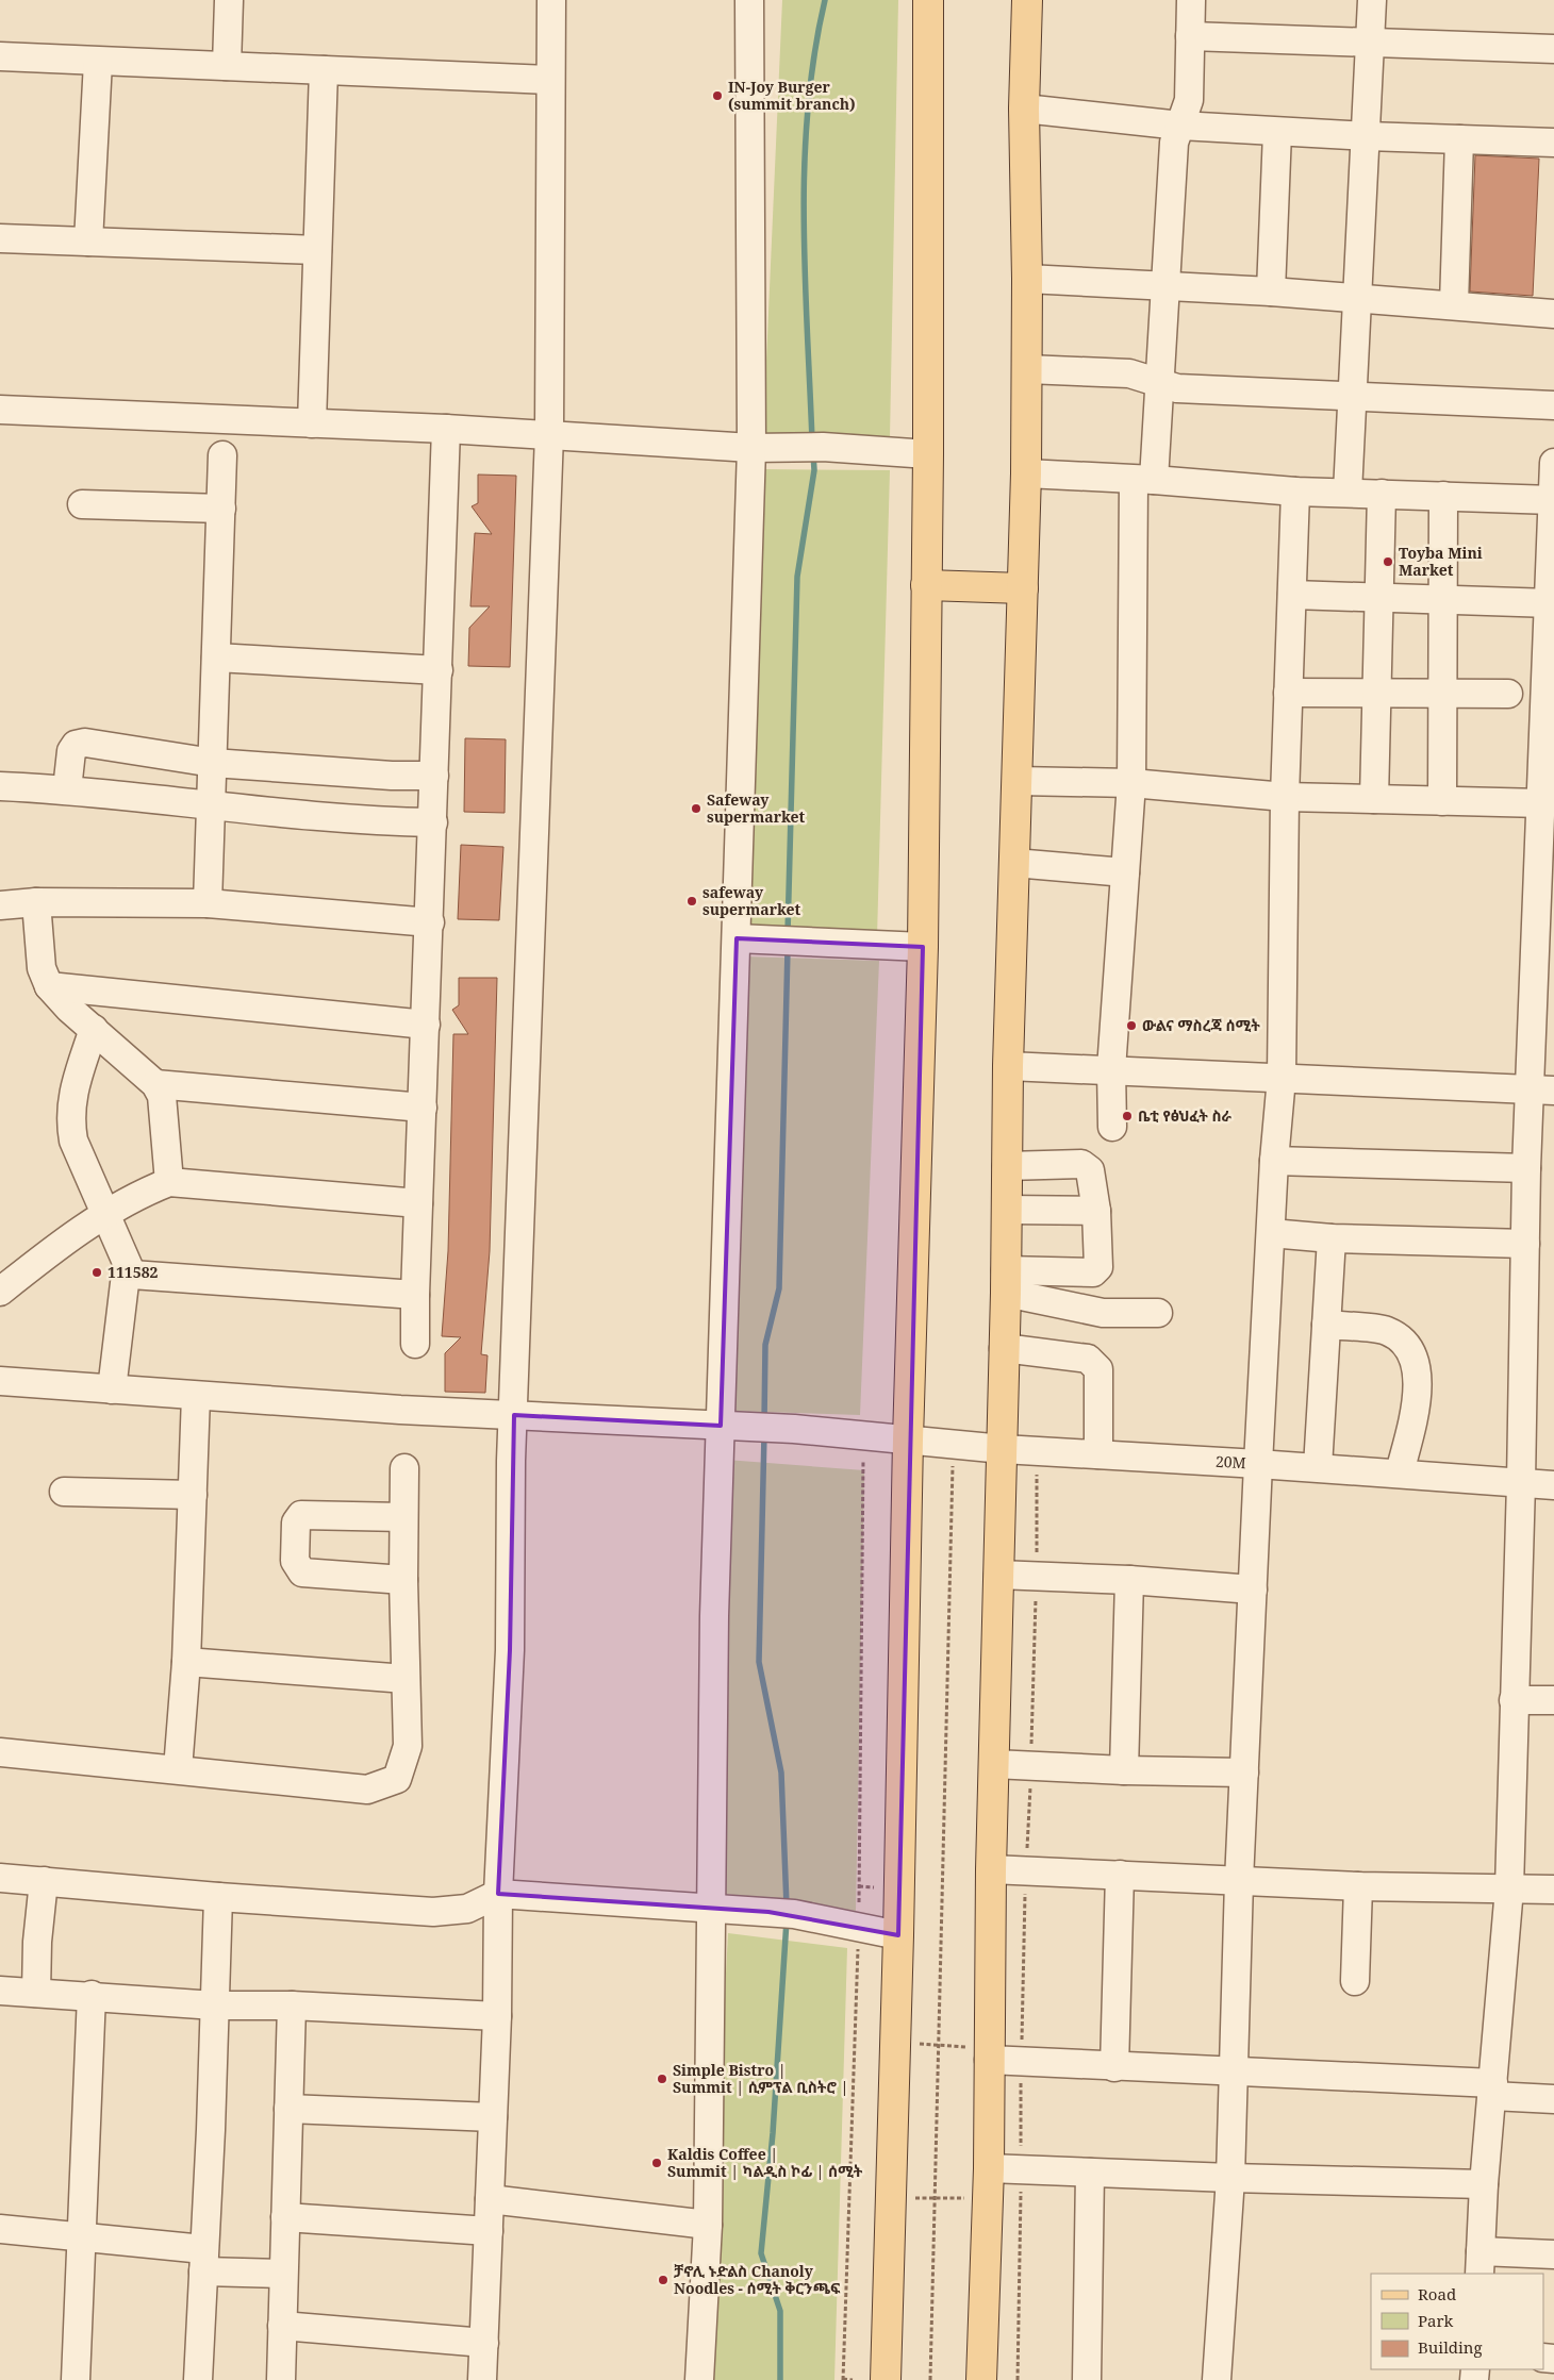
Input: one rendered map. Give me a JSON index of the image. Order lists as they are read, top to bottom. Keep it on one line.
{"streets":{"street":["20M"]},"places":["IN-Joy Burger (summit branch)","Toyba Mini Market","Safeway supermarket","safeway supermarket","ውልና ማስረጃ ሰሚት","ቤቲ የፅህፈት ስራ","111582","Simple Bistro | Summit | ሲምፕል ቢስትሮ |","Kaldis Coffee | Summit | ካልዲስ ኮፊ | ሰሚት","ቻኖሊ ኑድልስ Chanoly Noodles - ሰሚት ቅርንጫፍ"],"legend":["Road","Park","Building"]}
